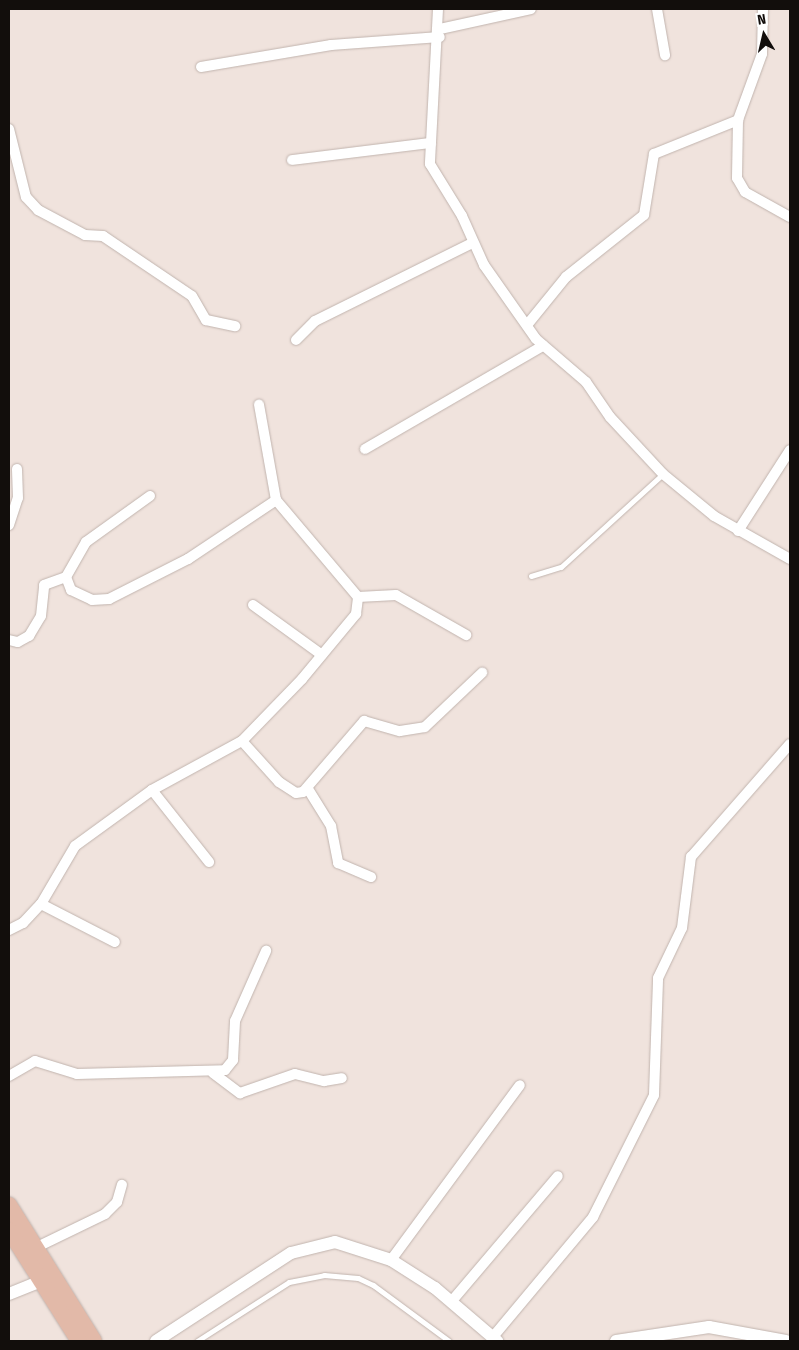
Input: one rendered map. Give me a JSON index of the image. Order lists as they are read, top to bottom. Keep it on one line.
{"north":"top"}
